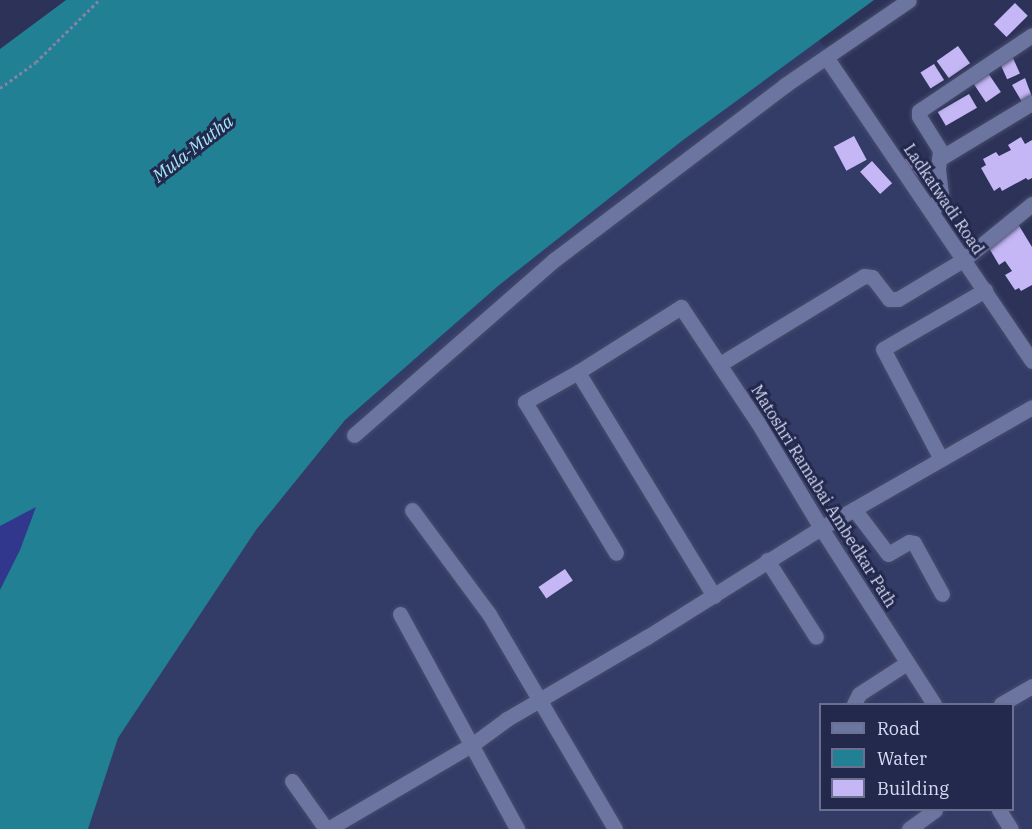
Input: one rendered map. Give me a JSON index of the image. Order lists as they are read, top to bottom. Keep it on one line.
{"streets":{"street":["Ladkatwadi Road","Matoshri Ramabai Ambedkar Path"]},"water":["Mula-Mutha"],"legend":["Road","Water","Building"]}
